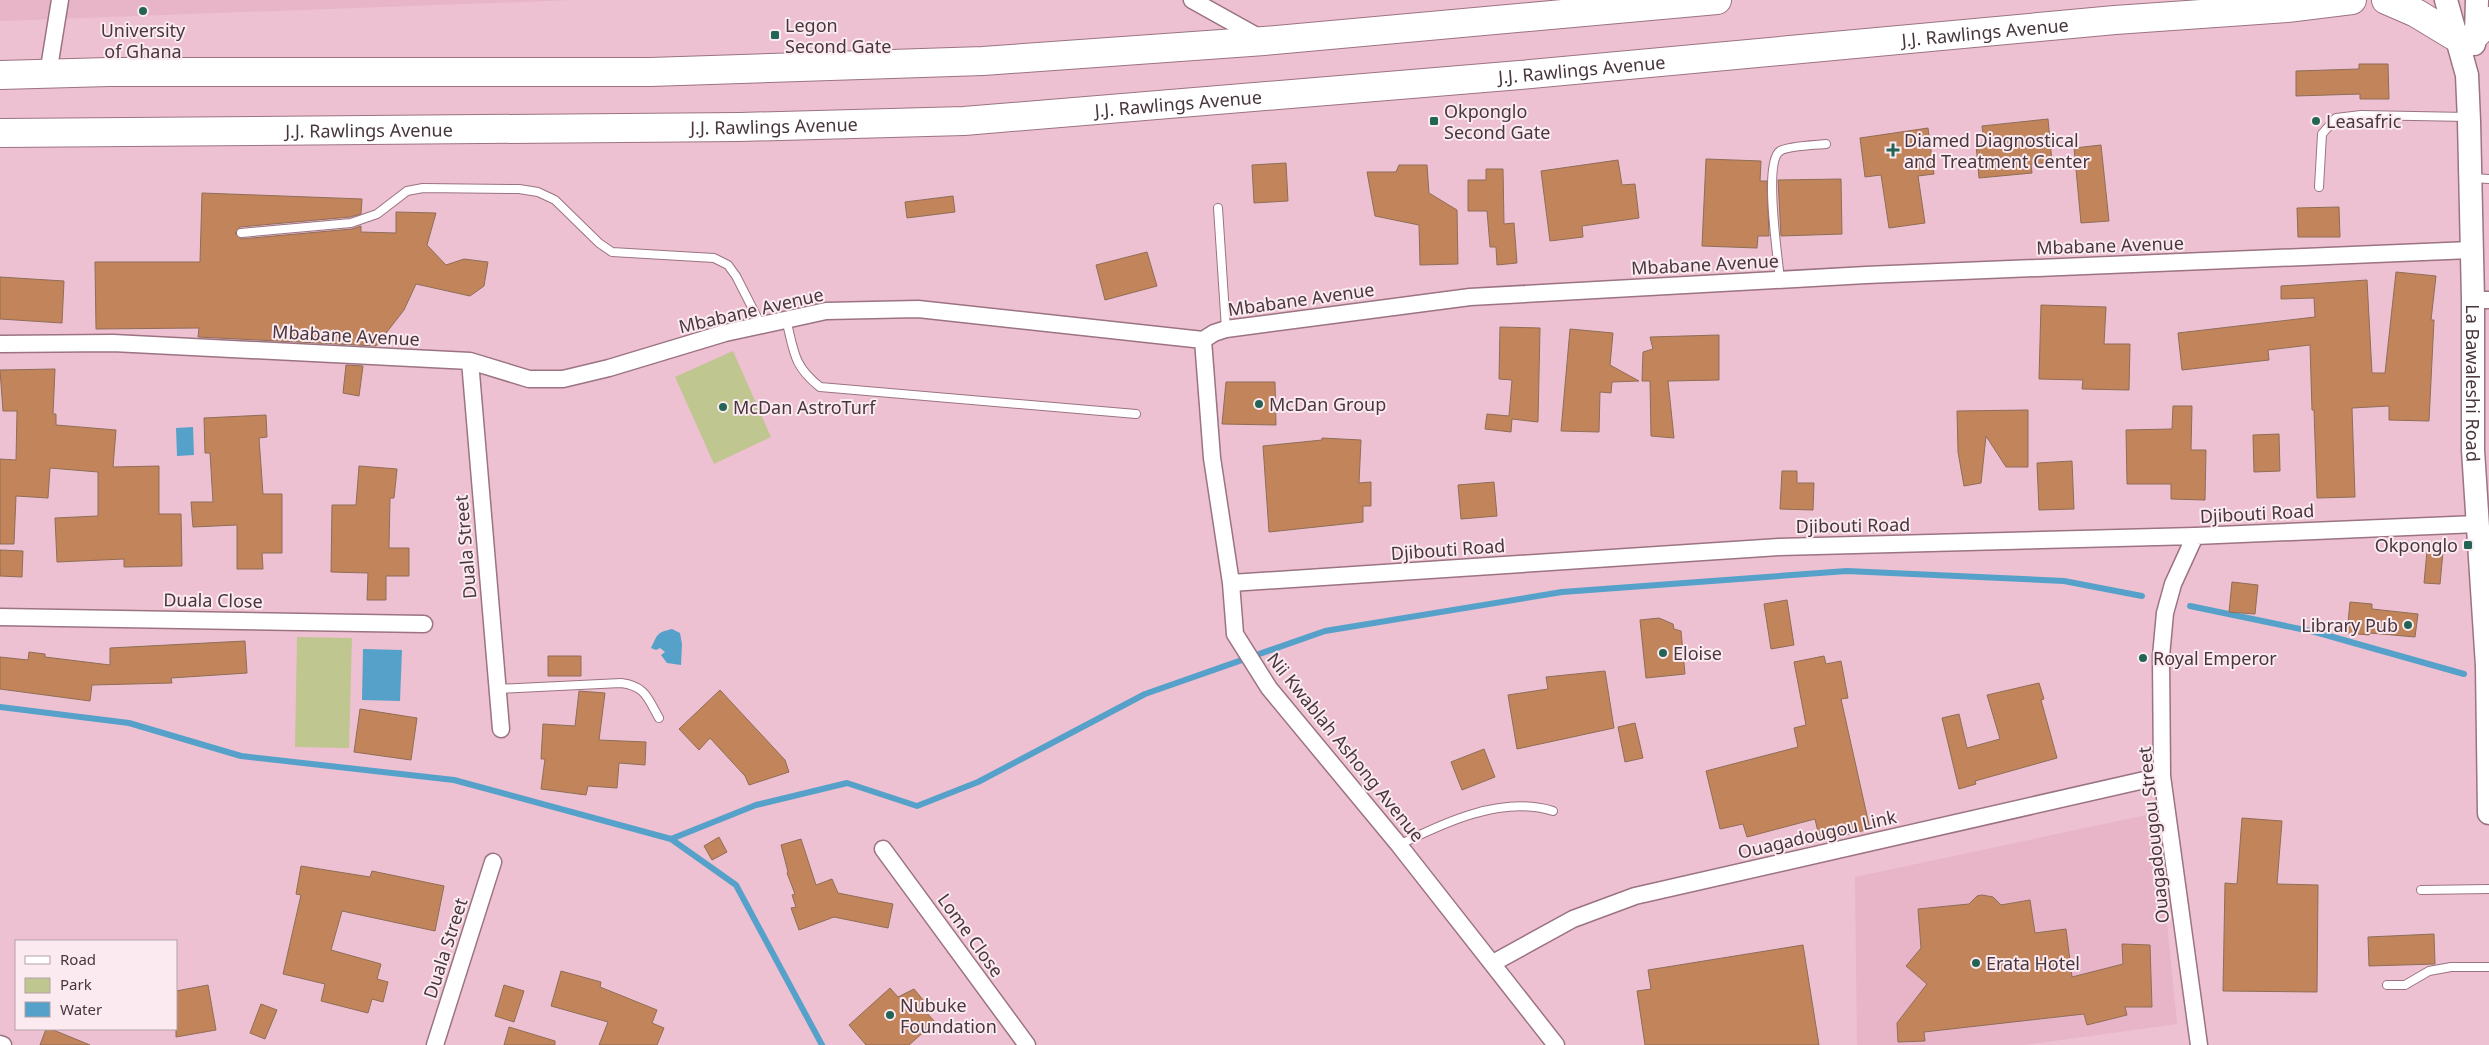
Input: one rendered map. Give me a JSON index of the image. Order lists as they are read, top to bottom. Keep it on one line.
{"streets":{"highway":["J.J. Rawlings Avenue"],"main road":["La Bawaleshi Road"],"street":["Mbabane Avenue","Djibouti Road","Duala Street","Duala Close","Nii Kwablah Ashong Avenue","Ouagadougou Link","Ouagadougou Street","Lome Close"]},"crossings":[["Mbabane Avenue","La Bawaleshi Road"],["Mbabane Avenue","Duala Street"],["Mbabane Avenue","Nii Kwablah Ashong Avenue"],["La Bawaleshi Road","Djibouti Road"],["Djibouti Road","Nii Kwablah Ashong Avenue"],["Djibouti Road","Ouagadougou Street"],["Nii Kwablah Ashong Avenue","Ouagadougou Link"],["Ouagadougou Link","Ouagadougou Street"]],"places":{"other":["University of Ghana","Leasafric","McDan Group","McDan AstroTurf","Library Pub","Eloise","Royal Emperor","Erata Hotel","Nubuke Foundation"],"transit":["Legon Second Gate","Okponglo Second Gate","Okponglo"],"health":["Diamed Diagnostical and Treatment Center"]},"legend":["Road","Park","Water"]}
